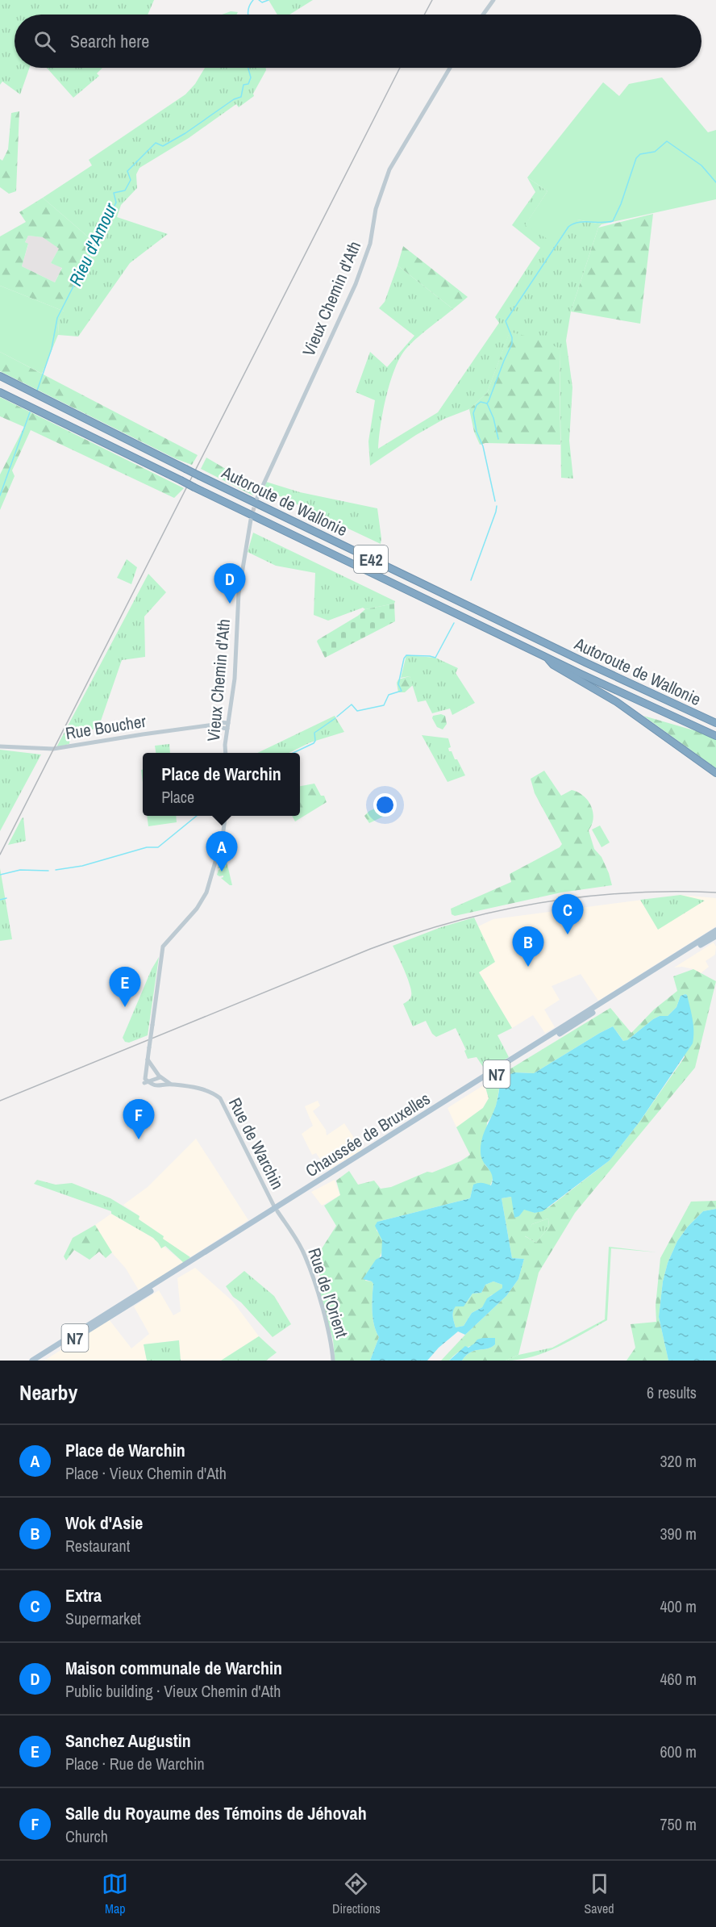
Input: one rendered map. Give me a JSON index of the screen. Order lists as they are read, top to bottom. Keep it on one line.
{"streets":{"highway":["Autoroute de Wallonie","E42"],"main road":["N7","Chaussée de Bruxelles"],"street":["Vieux Chemin d'Ath","Rue Boucher","Rue de Warchin","Rue de l'Orient"]},"crossings":[["Vieux Chemin d'Ath","Rue Boucher"],["Chaussée de Bruxelles","Rue de Warchin"],["Chaussée de Bruxelles","Rue de l'Orient"],["Rue de Warchin","Rue de l'Orient"]],"water":["Rieu d'Amour"],"page":{"search":"Search here","pins":["D","A","C","B","E","F"],"popup":["Place de Warchin","Place"],"heading":["Nearby","6 results"],"list":[{"mark":"A","name":"Place de Warchin","note":"Place · Vieux Chemin d'Ath","value":"320 m"},{"mark":"B","name":"Wok d'Asie","note":"Restaurant","value":"390 m"},{"mark":"C","name":"Extra","note":"Supermarket","value":"400 m"},{"mark":"D","name":"Maison communale de Warchin","note":"Public building · Vieux Chemin d'Ath","value":"460 m"},{"mark":"E","name":"Sanchez Augustin","note":"Place · Rue de Warchin","value":"600 m"},{"mark":"F","name":"Salle du Royaume des Témoins de Jéhovah","note":"Church","value":"750 m"}],"nav":["Map","Directions","Saved"]}}
